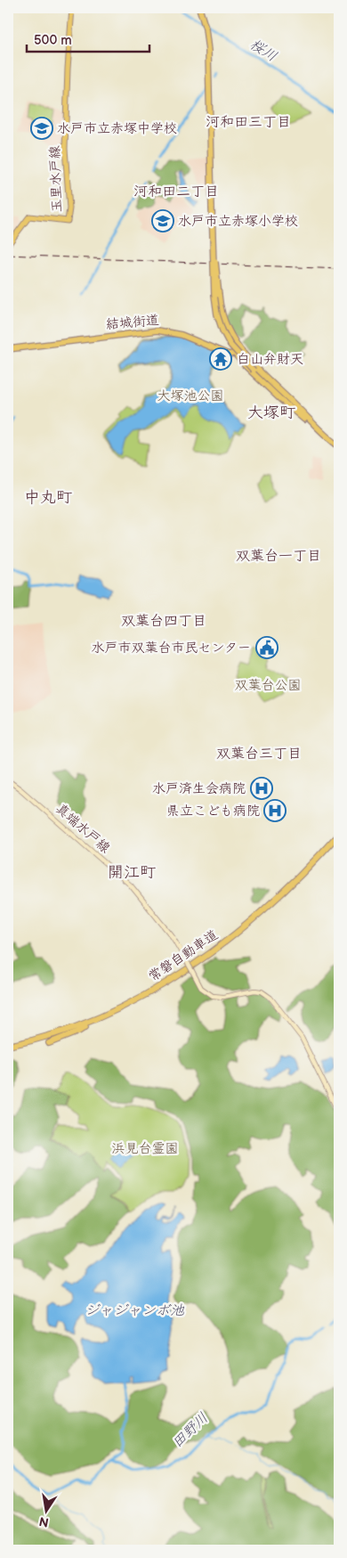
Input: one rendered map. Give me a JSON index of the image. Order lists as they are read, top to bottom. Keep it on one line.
{"streets":{"highway":["結城街道","常磐自動車道"],"main road":["玉里水戸線","真端水戸線"]},"districts":["河和田三丁目","河和田二丁目","大塚町","中丸町","双葉台一丁目","双葉台四丁目","双葉台三丁目","開江町"],"water":["桜川","ジャジャンボ池","田野川"],"parks":["大塚池公園","双葉台公園","浜見台霊園"],"places":{"school or university":["水戸市立赤塚中学校","水戸市立赤塚小学校"],"temple":["白山弁財天"],"public building":["水戸市双葉台市民センター"],"hospital":["水戸済生会病院","県立こども病院"]},"scale_bar":"500 m","north":"bottom"}
